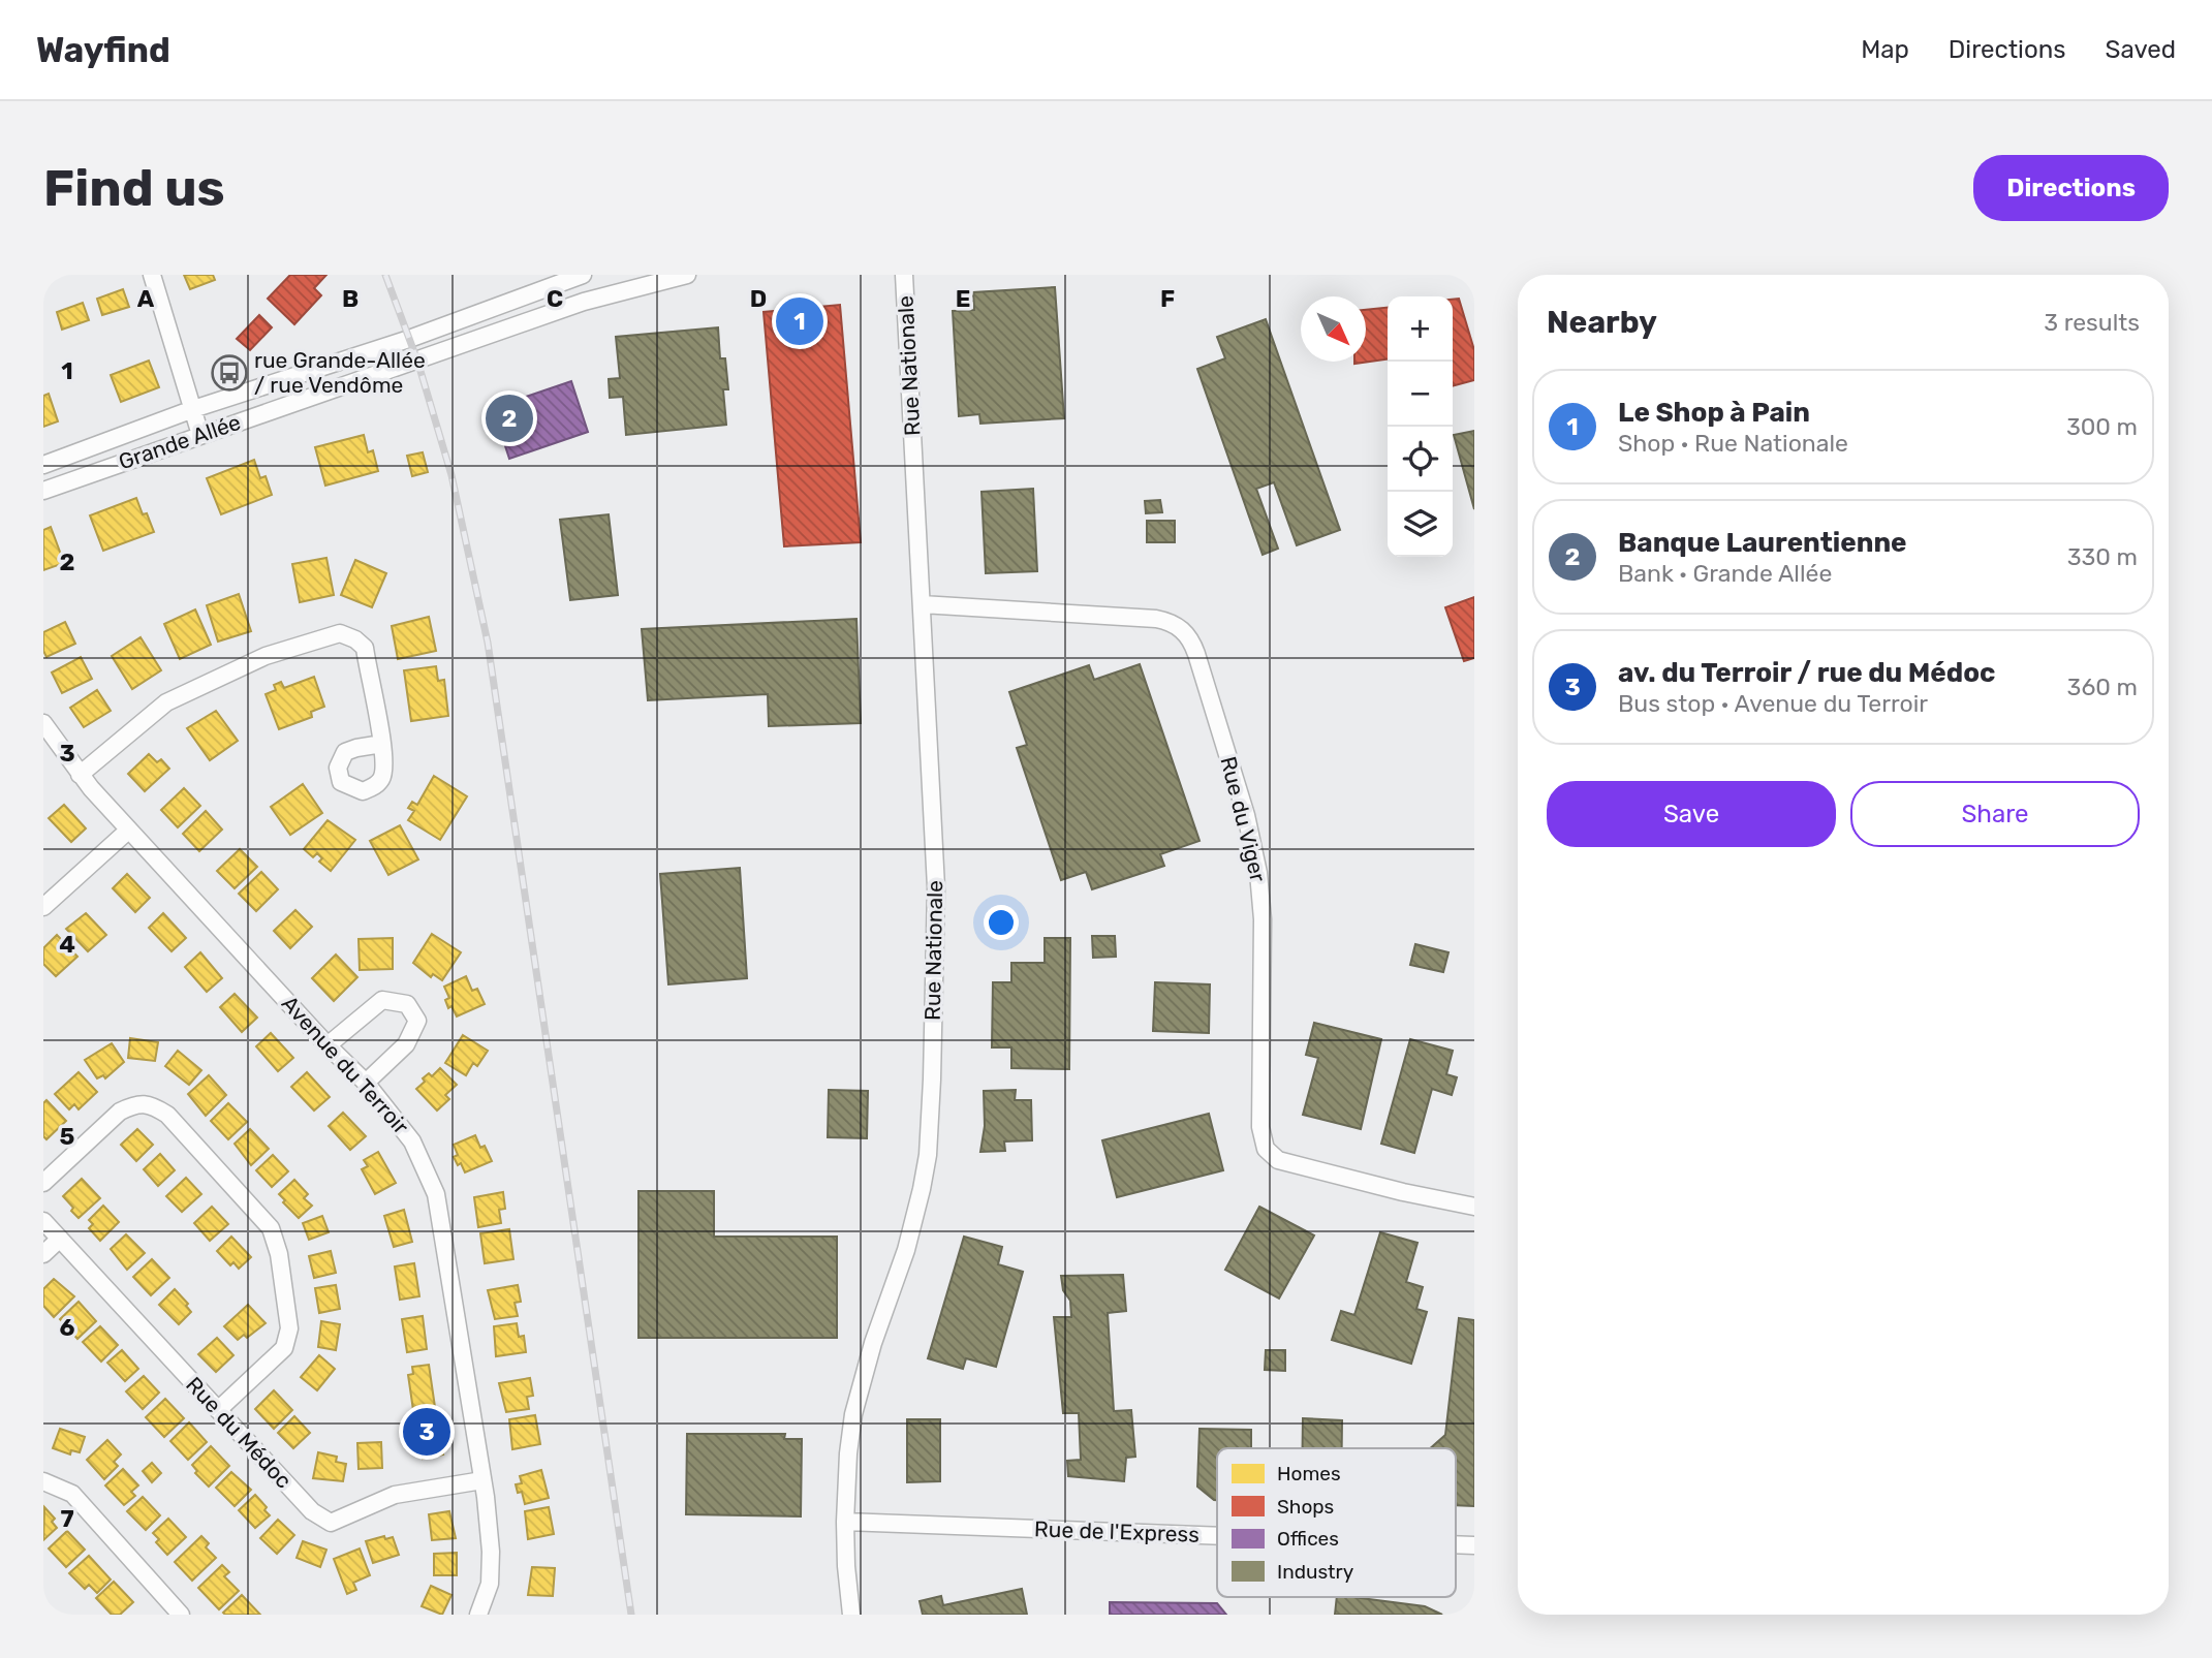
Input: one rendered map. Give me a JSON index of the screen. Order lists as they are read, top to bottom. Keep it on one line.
{"streets":{"street":["Rue Nationale","Grande Allée","Rue du Viger","Avenue du Terroir","Rue du Médoc","Rue de l'Express"]},"crossings":[["Rue Nationale","Rue du Viger"],["Rue Nationale","Rue de l'Express"],["Avenue du Terroir","Rue du Médoc"]],"places":{"bus stop":["rue Grande-Allée / rue Vendôme"]},"legend":["Homes","Shops","Offices","Industry"],"north":"bottom right","page":{"header":"Wayfind","nav":["Map","Directions","Saved"],"buttons":["Directions",["Save","Share"]],"title":"Find us","heading":["Nearby","3 results"],"pins":["1","2","3"],"map_buttons":["+","−"],"list":[{"mark":"1","name":"Le Shop à Pain","note":"Shop · Rue Nationale","value":"300 m"},{"mark":"2","name":"Banque Laurentienne","note":"Bank · Grande Allée","value":"330 m"},{"mark":"3","name":"av. du Terroir / rue du Médoc","note":"Bus stop · Avenue du Terroir","value":"360 m"}]},"grid":{"columns":["A","B","C","D","E","F"],"rows":["1","2","3","4","5","6","7"]}}
